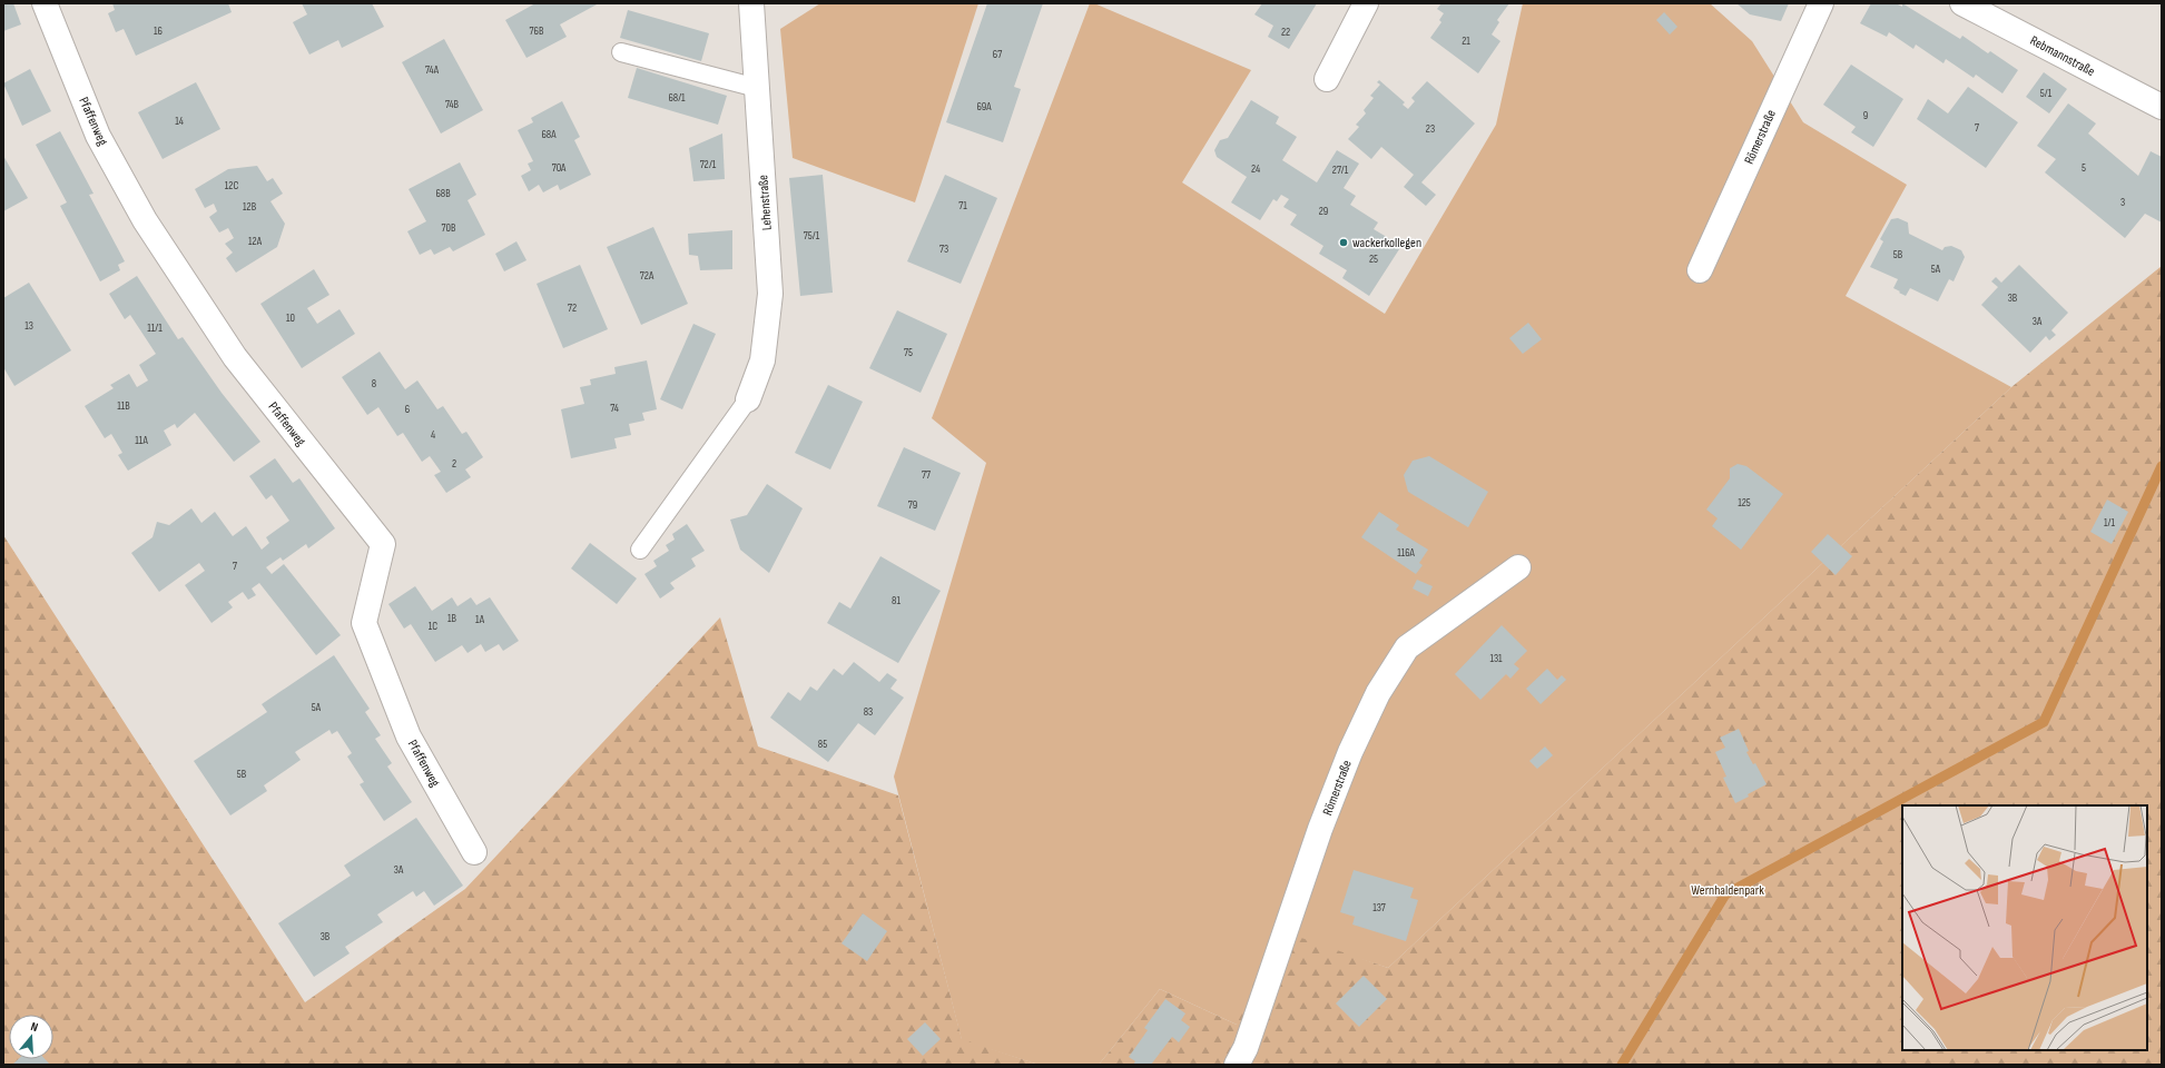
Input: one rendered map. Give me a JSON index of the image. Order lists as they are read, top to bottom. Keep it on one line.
{"streets":{"street":["Rebmannstraße","Pfaffenweg","Römerstraße","Lehenstraße"]},"parks":["Wernhaldenpark"],"places":["wackerkollegen"],"house_numbers":["16","76B","22","21","67","74A","5/1","68/1","74B","69A","9","14","7","23","68A","72/1","70A","5","24","27/1","12C","68B","3","71","12B","29","70B","75/1","12A","73","5B","25","5A","72A","3B","72","10","3A","13","11/1","75","8","11B","74","6","4","11A","2","77","125","79","1/1","116A","7","81","1B","1A","1C","131","5A","83","85","5B","3A","137","3B"],"north":"top"}
